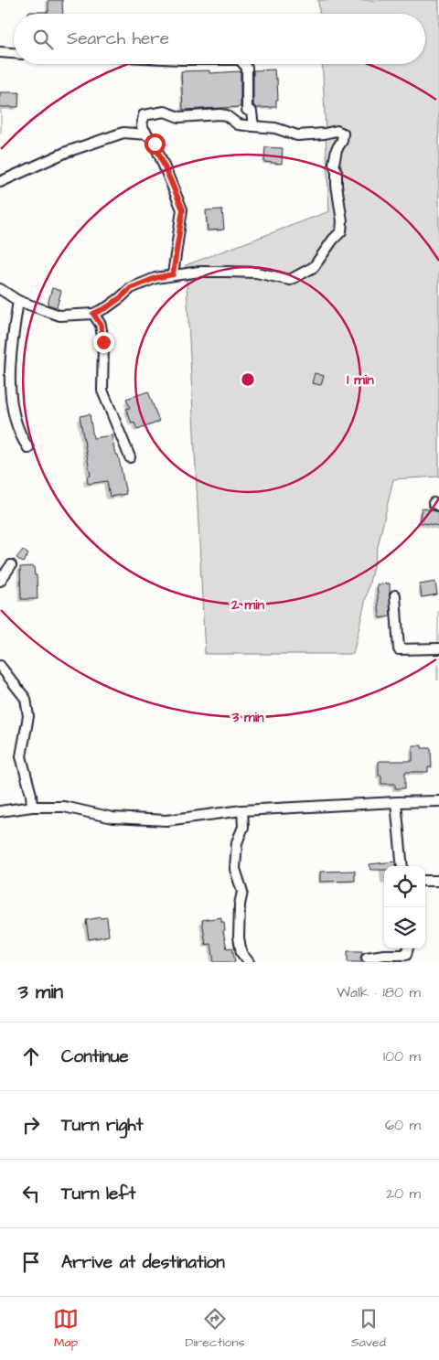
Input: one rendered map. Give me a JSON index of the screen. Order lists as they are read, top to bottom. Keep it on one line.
{"page":{"search":"Search here","heading":["3 min","Walk · 180 m"],"list":[["Continue","100 m"],["Turn right","60 m"],["Turn left","20 m"],"Arrive at destination"],"nav":["Map","Directions","Saved"]},"rings":["1 min","2 min","3 min"]}
